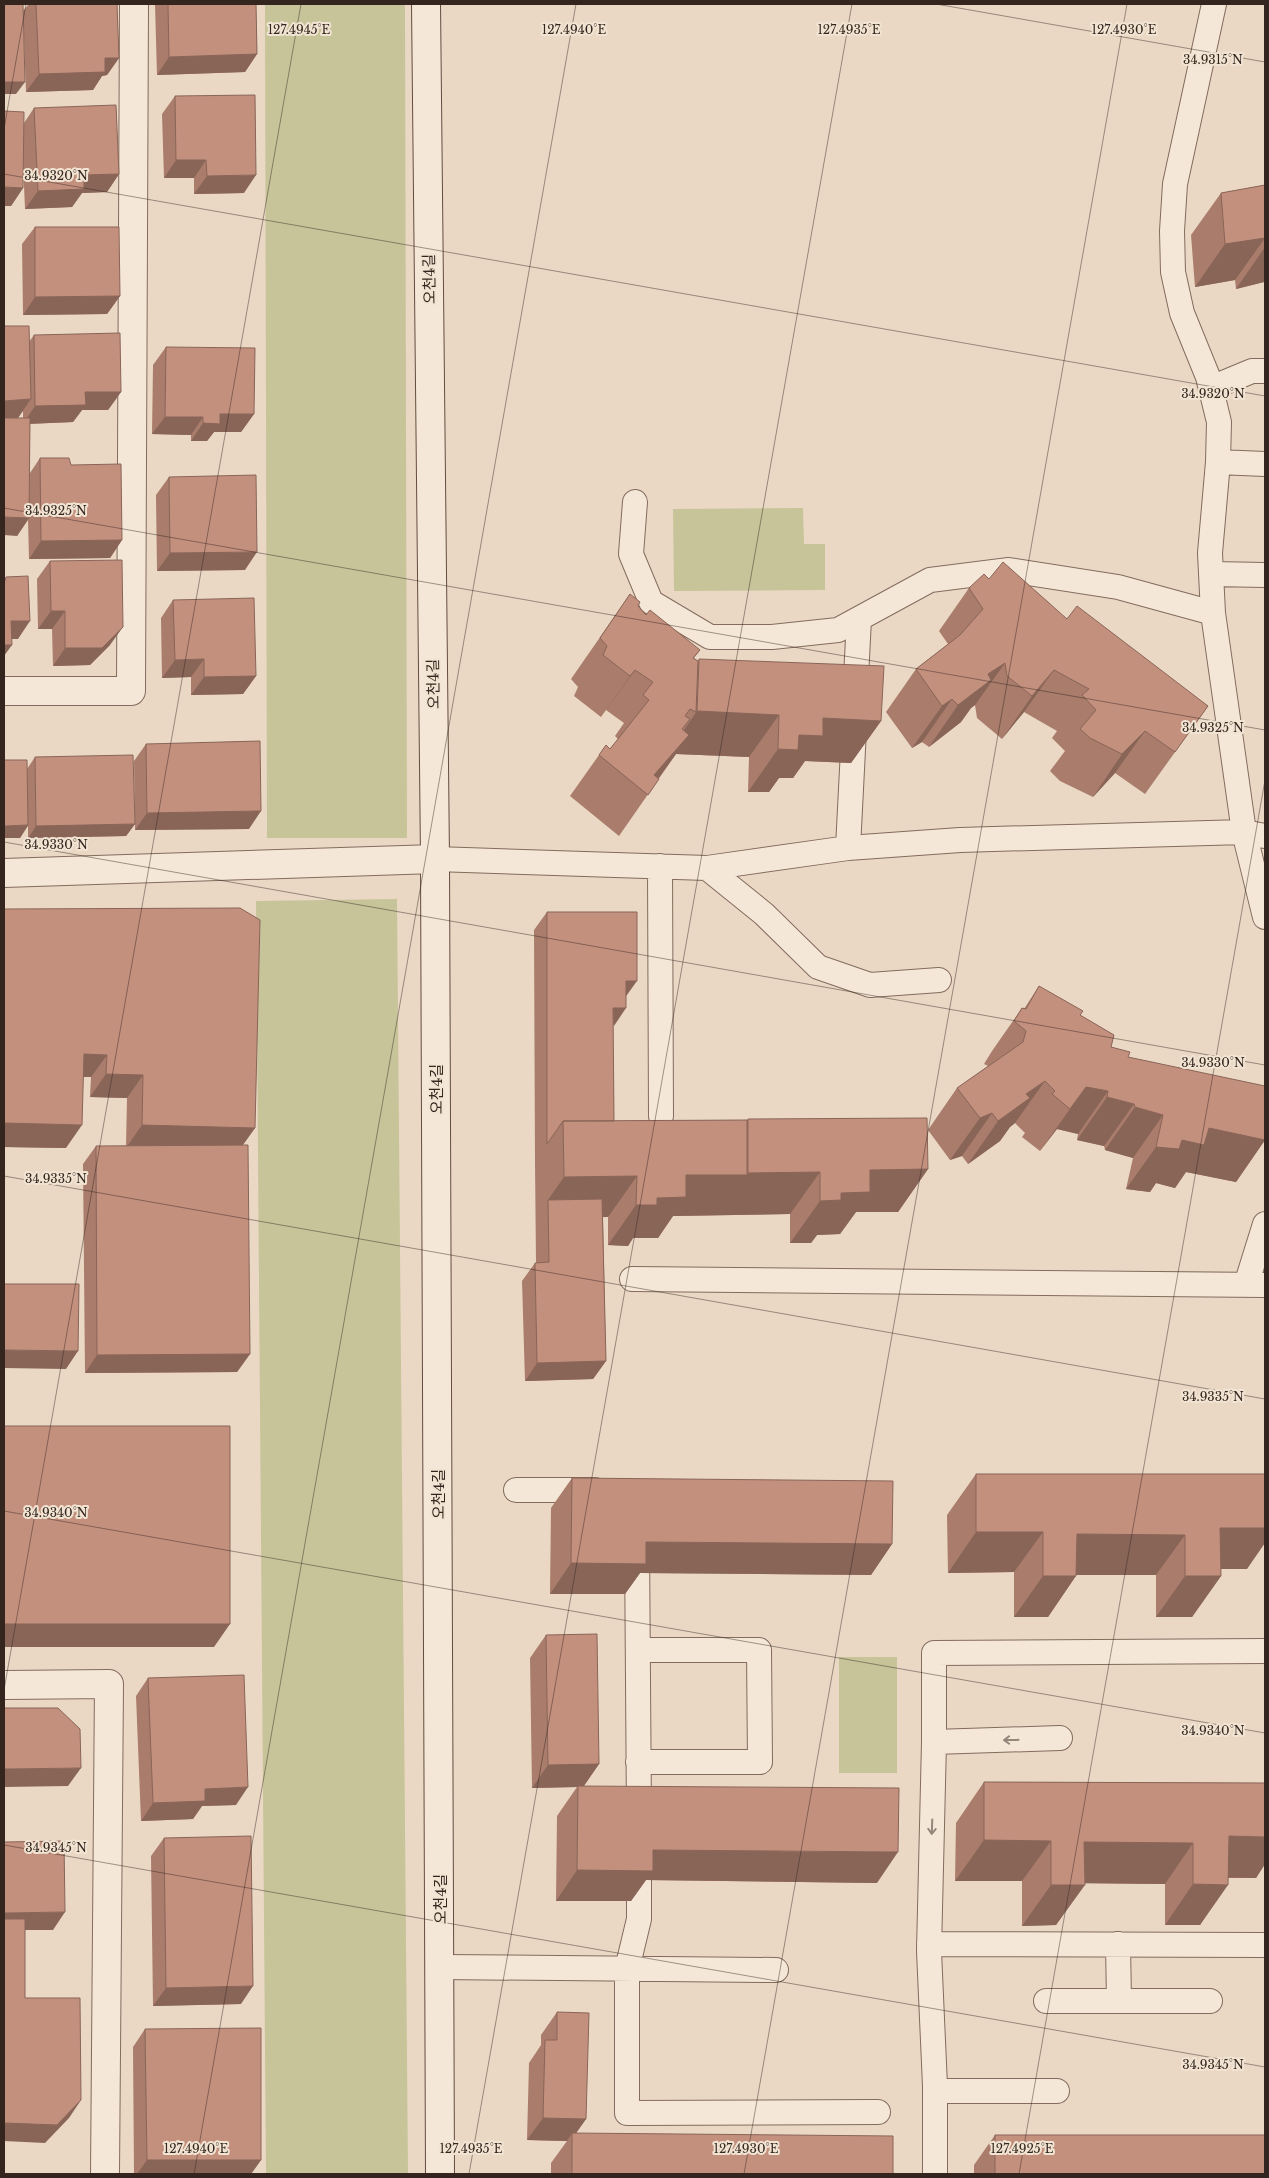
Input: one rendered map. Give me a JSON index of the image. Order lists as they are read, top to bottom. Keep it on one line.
{"streets":{"street":["오천4길"]},"coordinates":["127.4945°E","127.4940°E","127.4935°E","127.4930°E","34.9315°N","34.9320°N","34.9325°N","34.9330°N","34.9335°N","34.9340°N","34.9345°N","127.4925°E"]}
